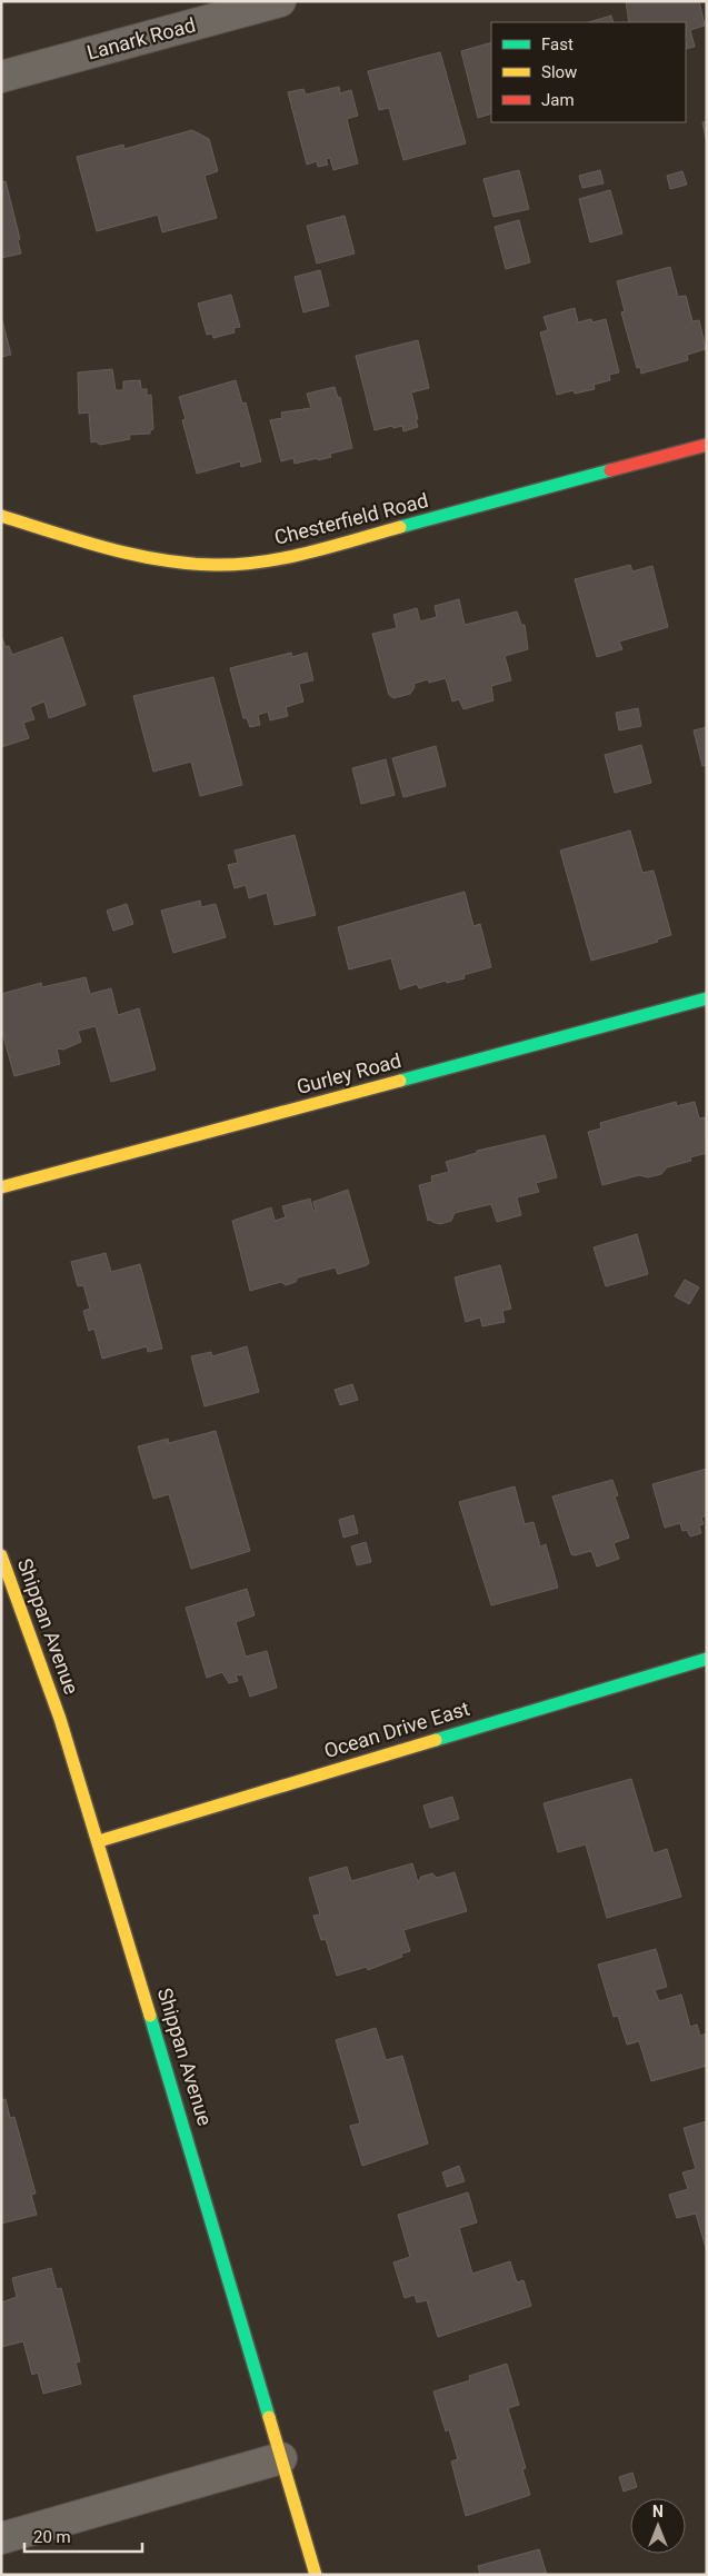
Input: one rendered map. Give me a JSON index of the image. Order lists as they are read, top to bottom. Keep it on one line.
{"streets":{"street":["Lanark Road","Chesterfield Road","Gurley Road","Shippan Avenue","Ocean Drive East"]},"crossings":[["Shippan Avenue","Ocean Drive East"]],"legend":["Fast","Slow","Jam"],"scale_bar":"20 m","north":"top"}
